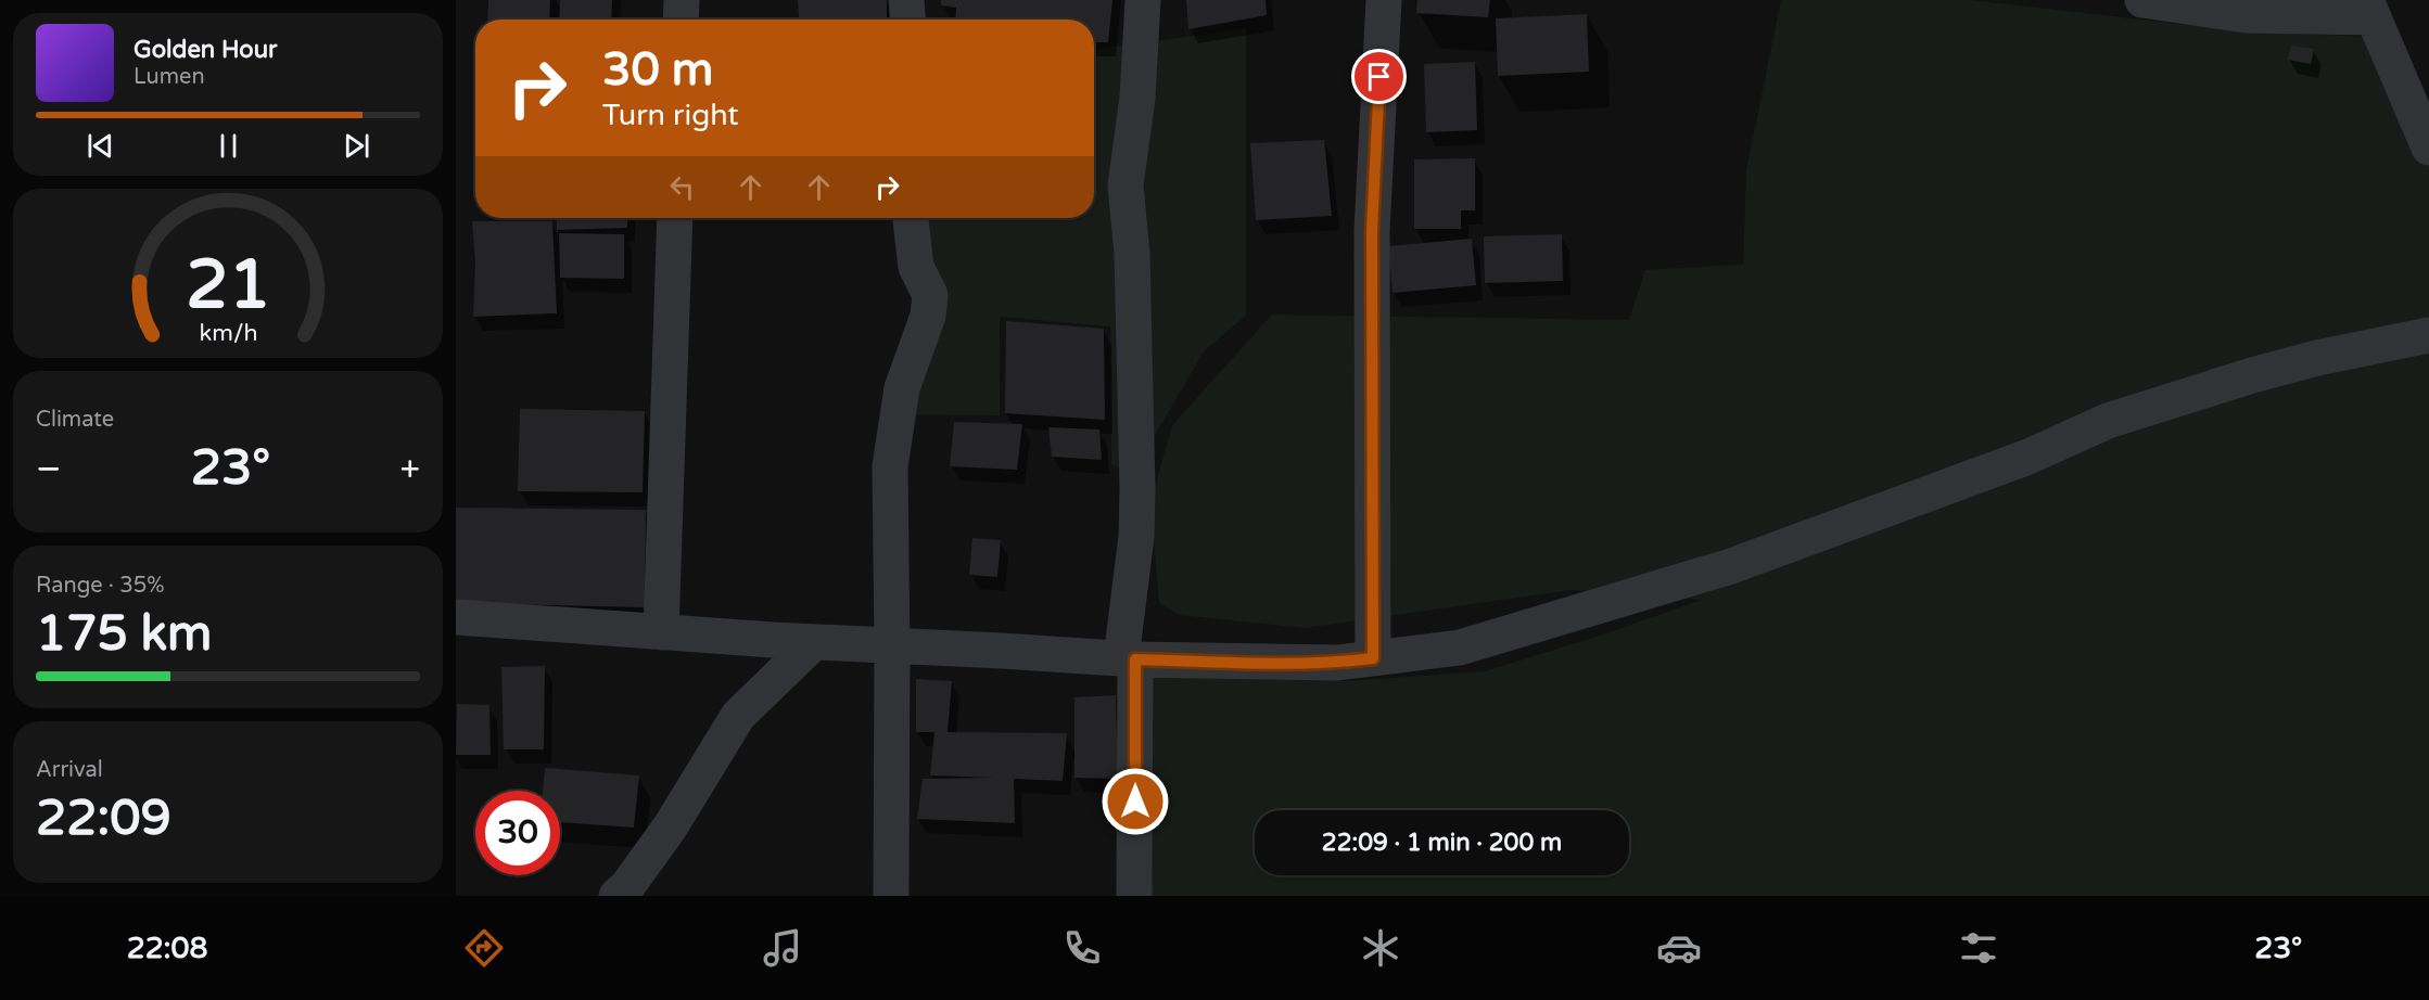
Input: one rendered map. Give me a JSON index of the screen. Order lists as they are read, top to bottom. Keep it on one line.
{"page":{"turn":["30 m","Turn right"],"song":["Golden Hour","Lumen"],"tile":["Climate",["Range · 35%","175 km"],["Arrival","22:09"]],"heat":["−","23°","+"],"limit":"30","trip":"22:09 · 1 min · 200 m","tabs":["22:08","23°"],"gauge":["21","km/h"]}}
